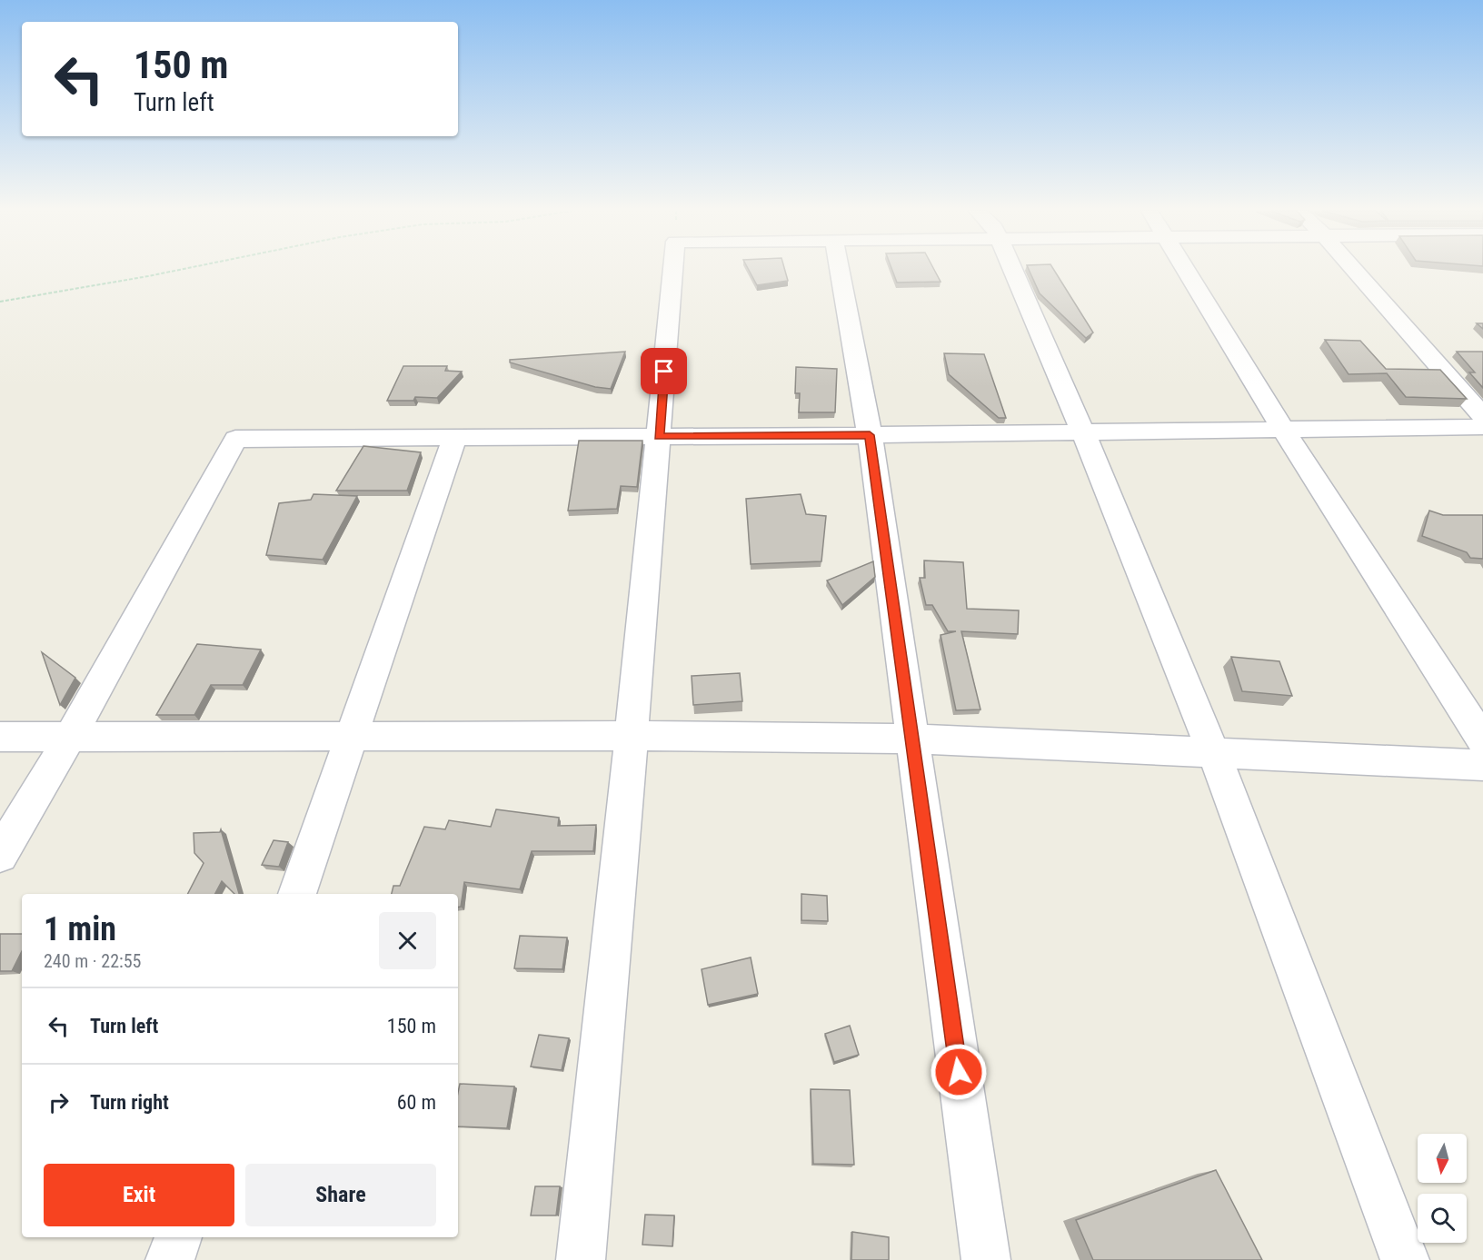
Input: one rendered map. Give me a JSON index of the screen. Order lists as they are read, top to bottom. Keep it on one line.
{"north":"bottom","page":{"turn":["150 m","Turn left"],"heading":["1 min","240 m · 22:55"],"list":[{"name":"Turn left","value":"150 m"},{"name":"Turn right","value":"60 m"}],"buttons":["Exit","Share"]}}
